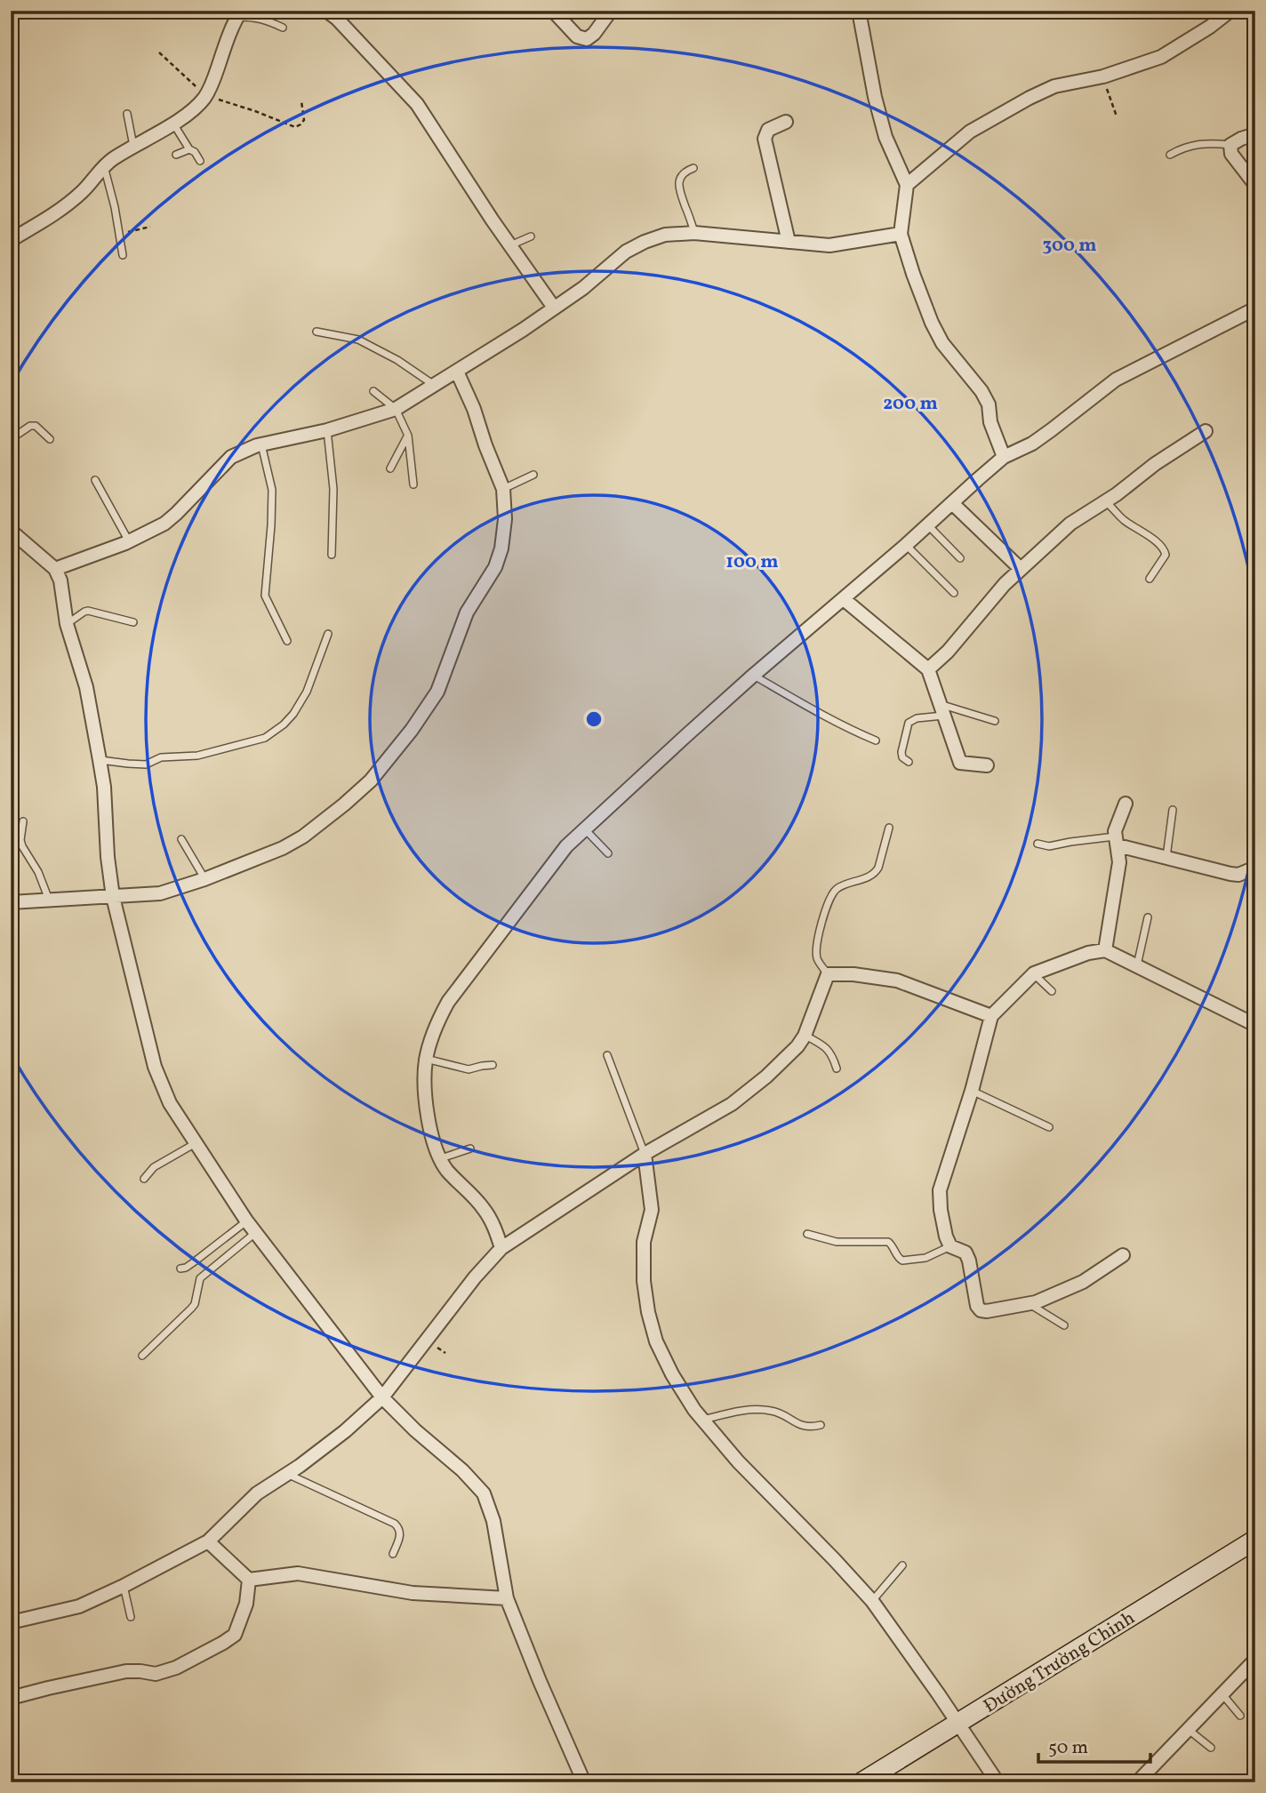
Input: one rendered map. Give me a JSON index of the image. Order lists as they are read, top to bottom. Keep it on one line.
{"streets":{"main road":["Đường Trường Chinh"]},"scale_bar":"50 m","rings":["300 m","200 m","100 m"]}
